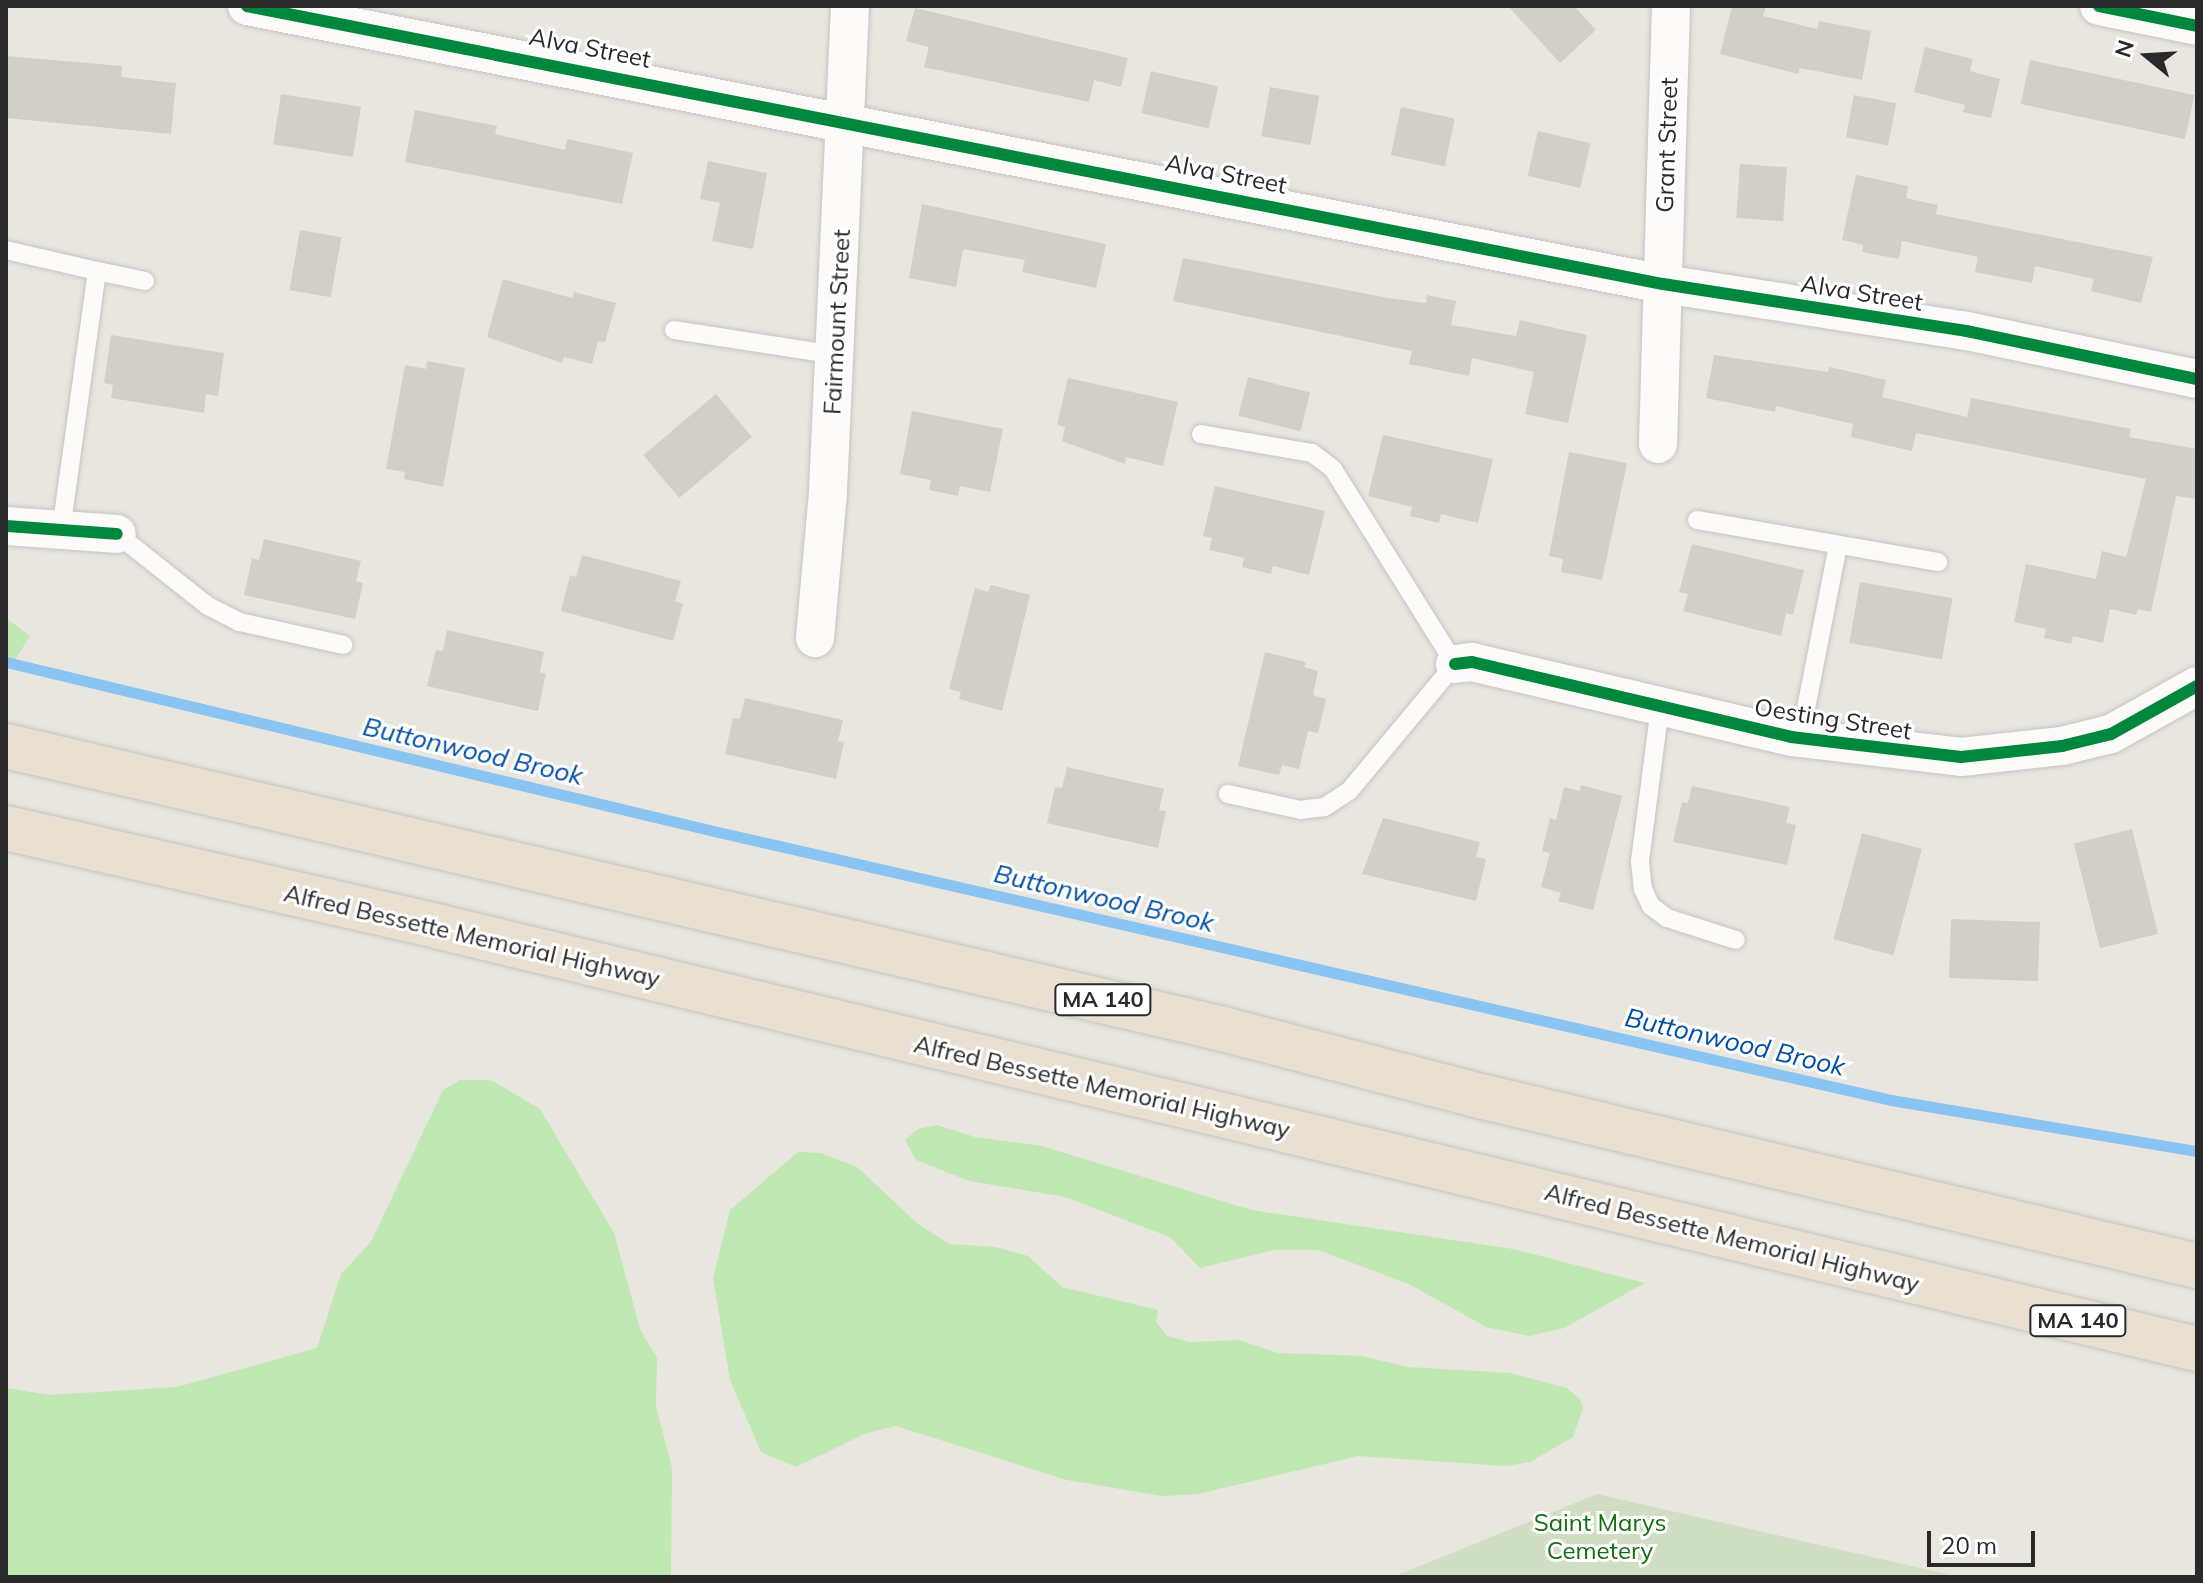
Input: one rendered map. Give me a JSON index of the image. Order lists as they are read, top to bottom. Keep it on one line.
{"streets":{"highway":["Alfred Bessette Memorial Highway","MA 140"],"street":["Alva Street","Grant Street","Fairmount Street","Oesting Street"]},"crossings":[["Alva Street","Grant Street"],["Alva Street","Fairmount Street"]],"water":["Buttonwood Brook"],"parks":["Saint Marys Cemetery"],"scale_bar":"20 m","north":"left"}
